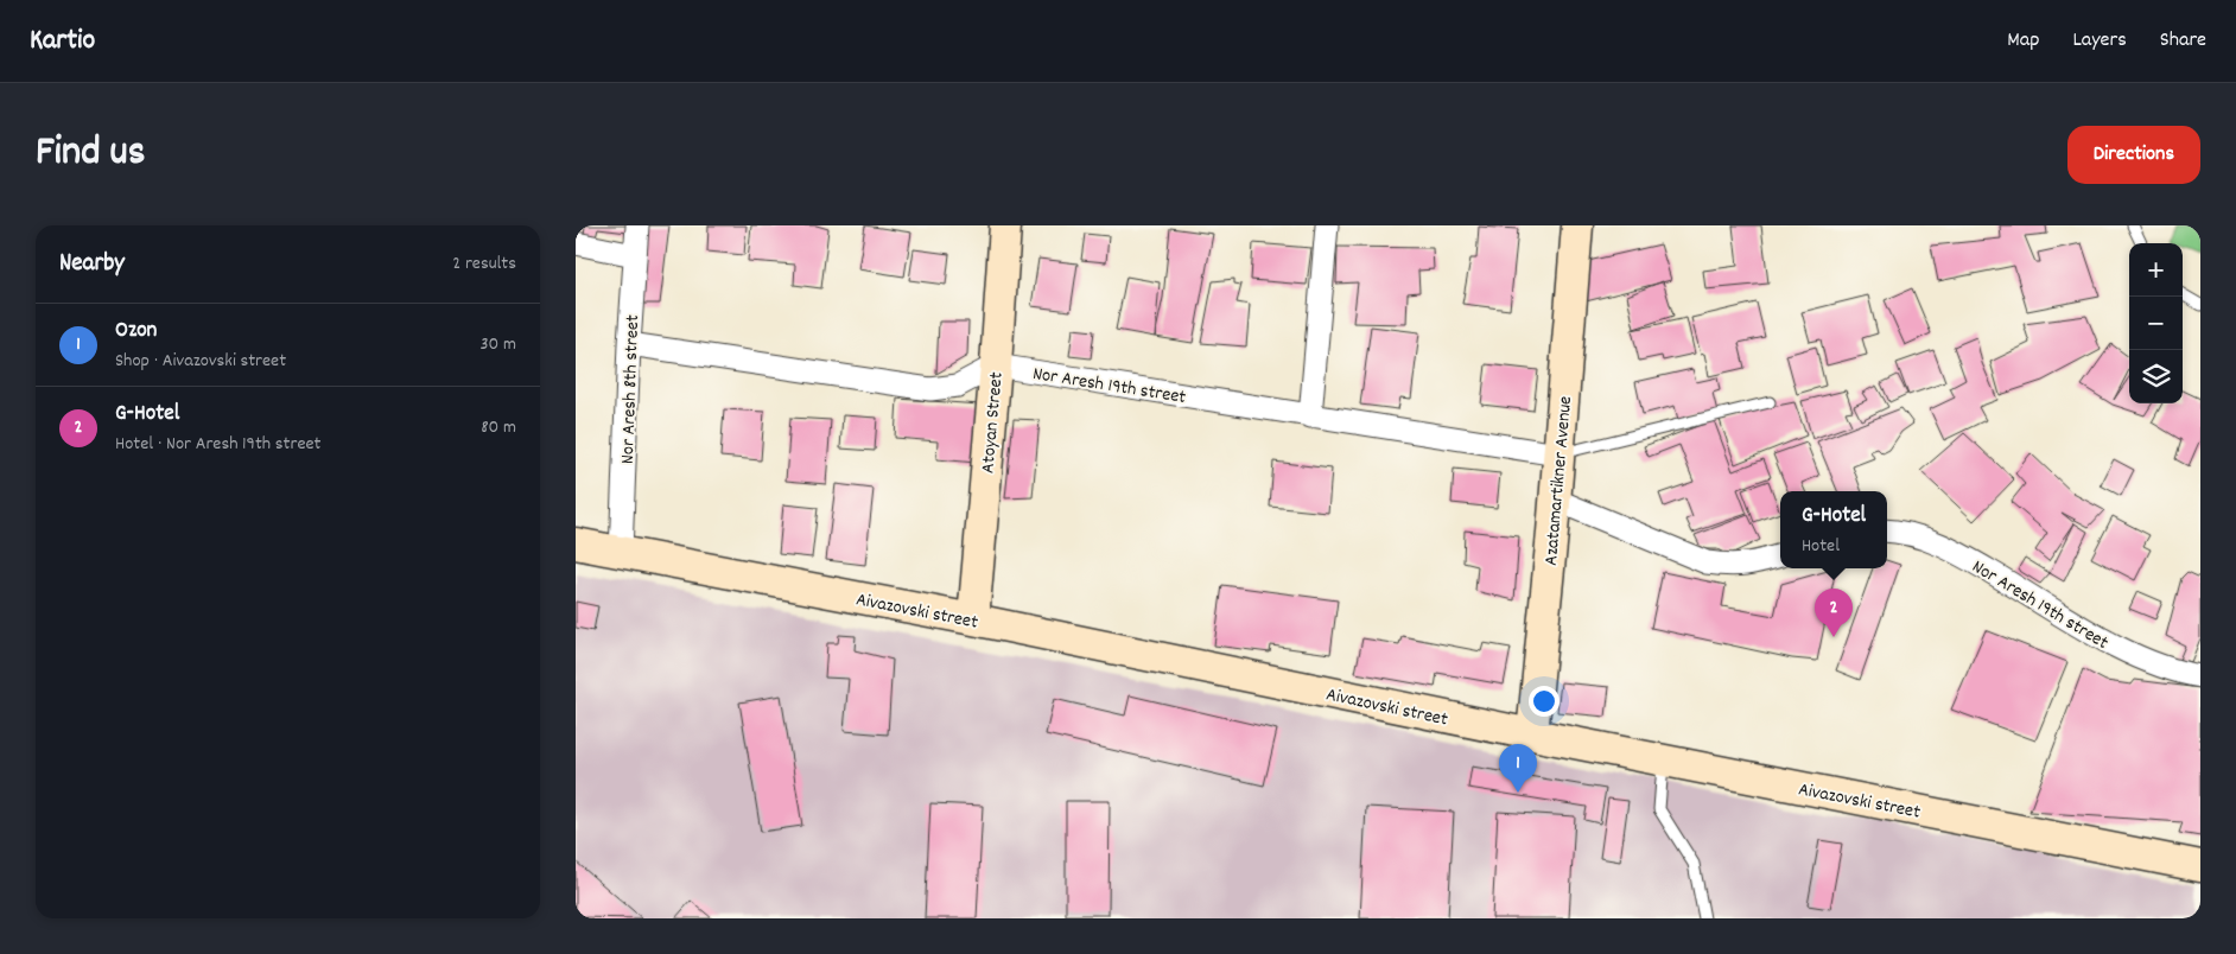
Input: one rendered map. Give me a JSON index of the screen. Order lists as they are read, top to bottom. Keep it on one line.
{"streets":{"main road":["Atoyan Street","Azatamartikner Avenue","Aivazovski street"],"street":["Nor Aresh 19th street","Nor Aresh 8th street"]},"crossings":[["Nor Aresh 19th street","Atoyan Street"],["Nor Aresh 19th street","Azatamartikner Avenue"],["Nor Aresh 8th street","Aivazovski street"],["Atoyan Street","Aivazovski street"],["Azatamartikner Avenue","Aivazovski street"]],"page":{"header":"Kartio","nav":["Map","Layers","Share"],"title":"Find us","buttons":"Directions","heading":["Nearby","2 results"],"map_buttons":["+","−"],"list":[{"mark":"1","name":"Ozon","note":"Shop · Aivazovski street","value":"30 m"},{"mark":"2","name":"G-Hotel","note":"Hotel · Nor Aresh 19th street","value":"80 m"}],"popup":["G-Hotel","Hotel"],"pins":["2","1"]}}
